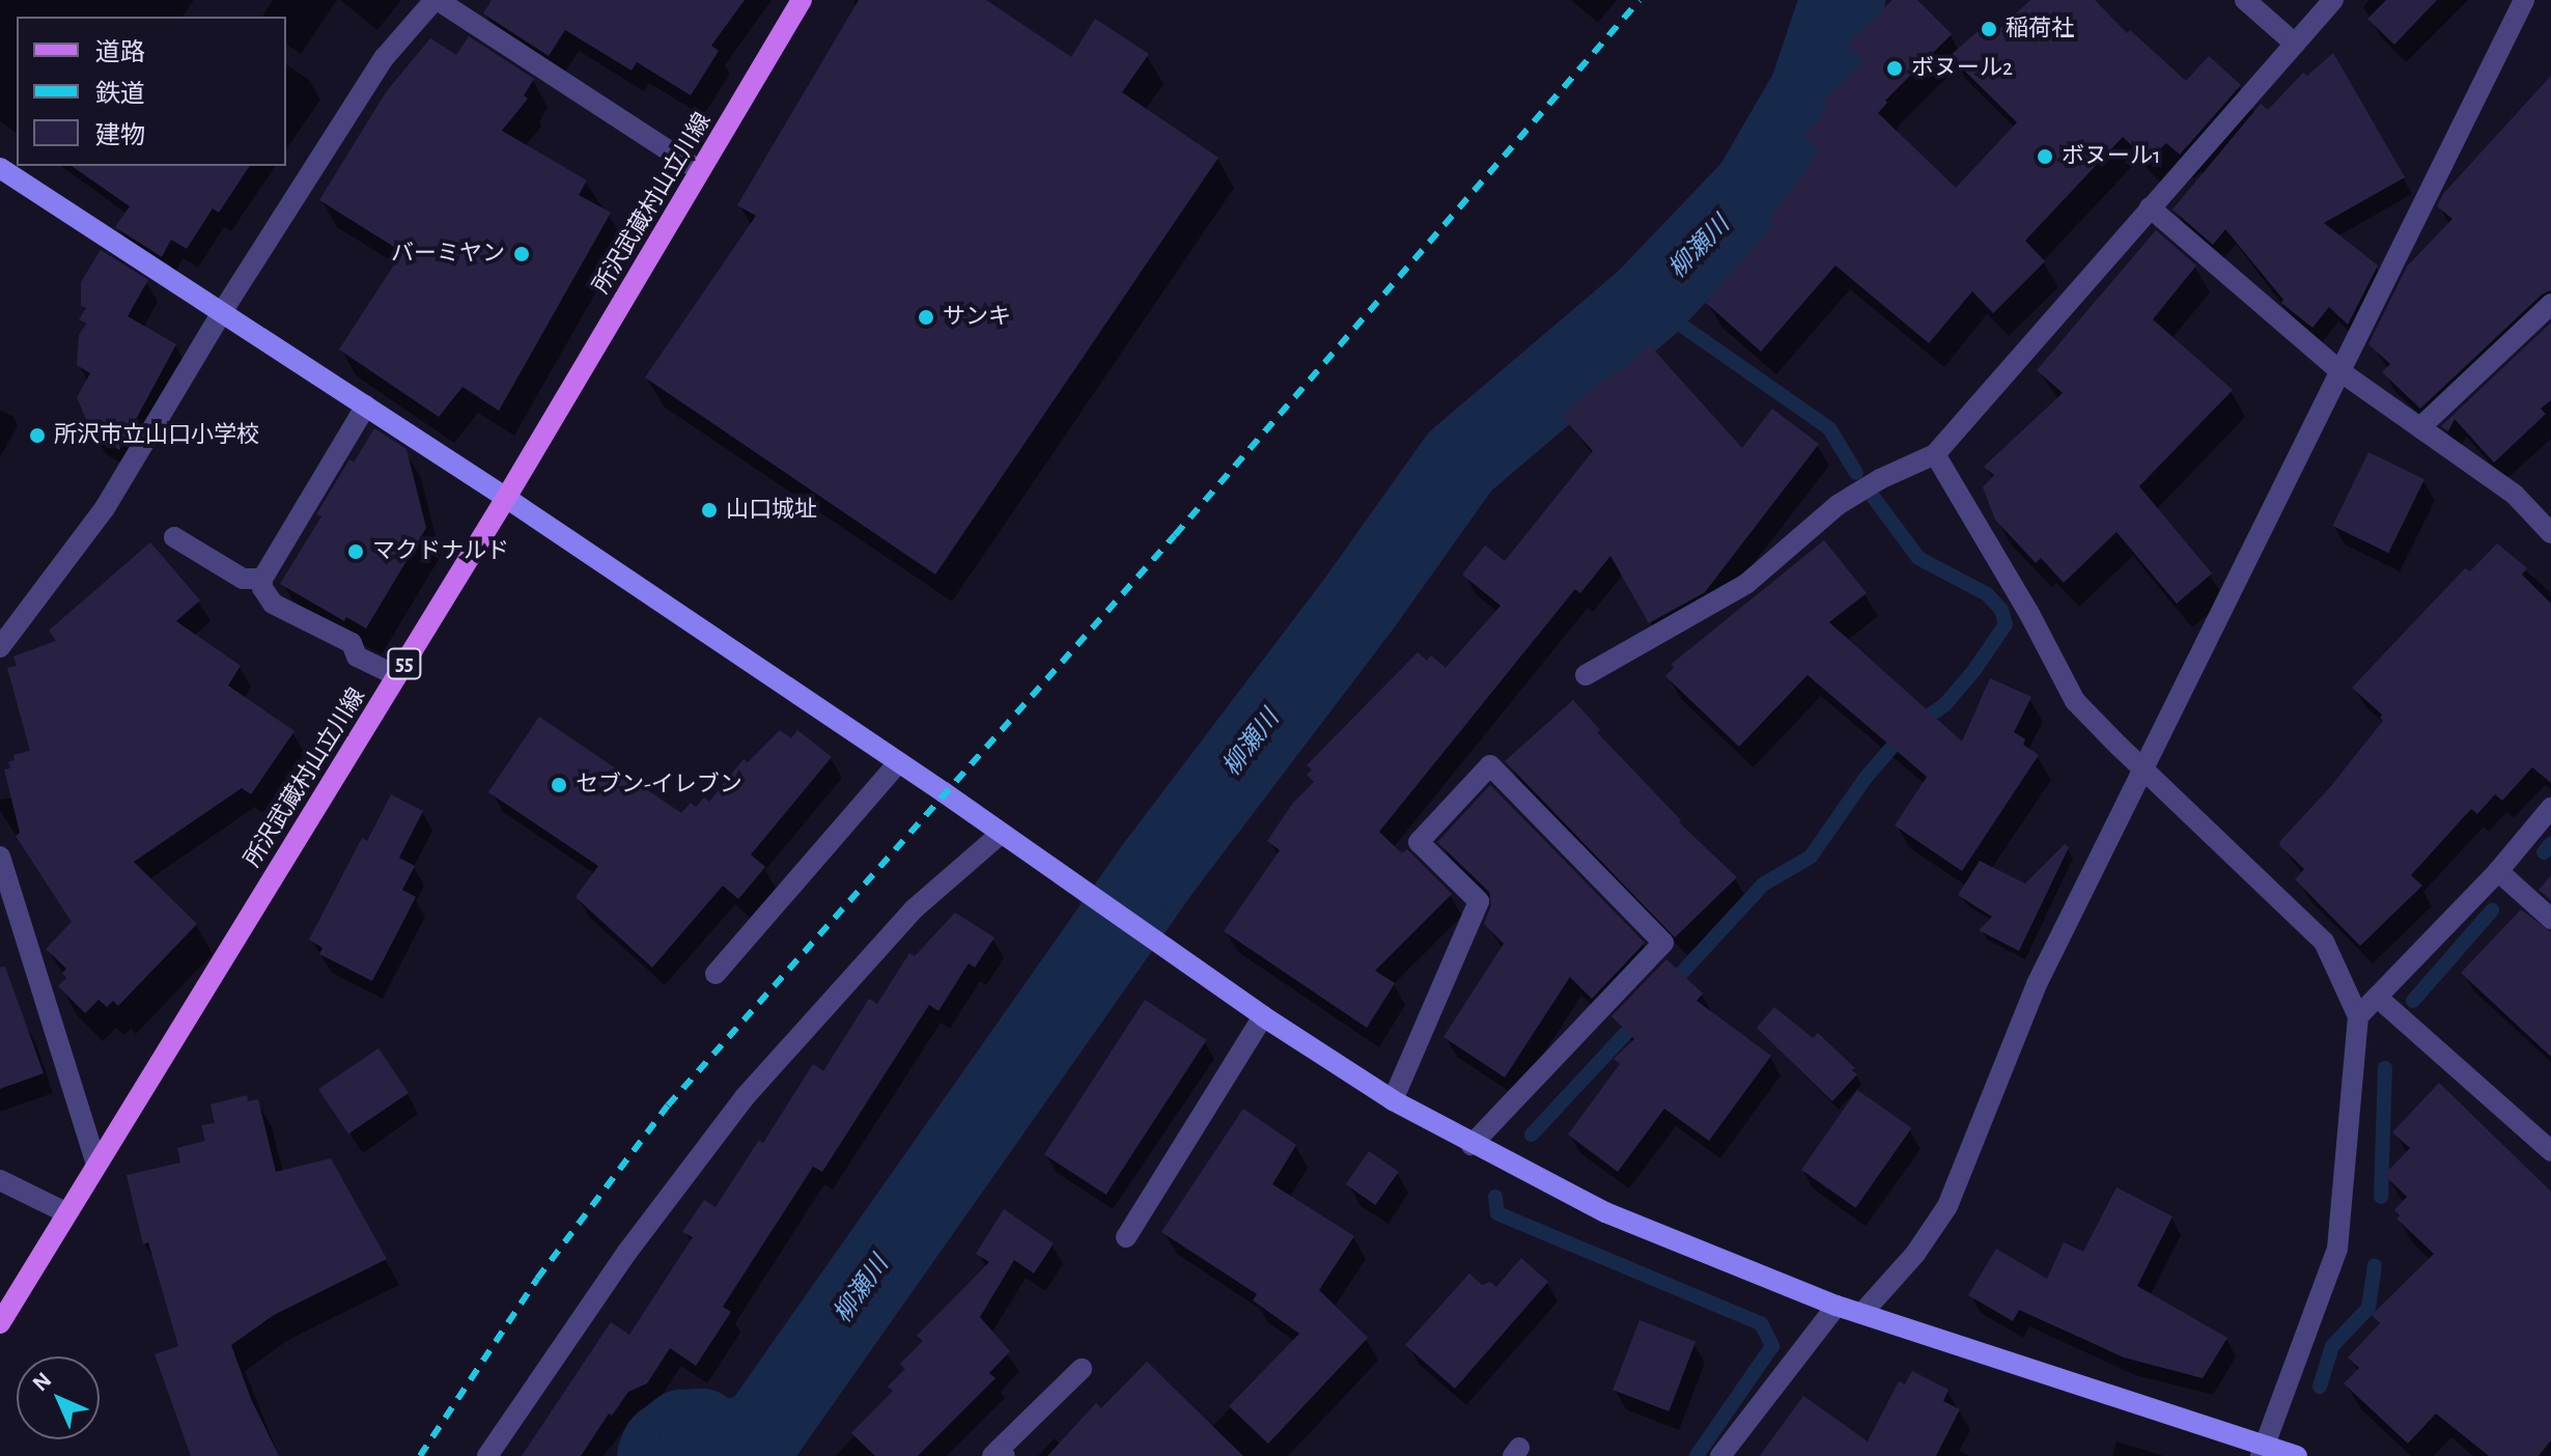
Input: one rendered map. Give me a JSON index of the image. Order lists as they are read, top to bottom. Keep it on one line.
{"streets":{"main road":["所沢武蔵村山立川線","55"]},"water":["柳瀬川"],"places":["稲荷社","ボヌール2","ボヌール1","バーミヤン","サンキ","所沢市立山口小学校","山口城址","マクドナルド","セブン-イレブン"],"legend":["道路","鉄道","建物"],"north":"top left"}
